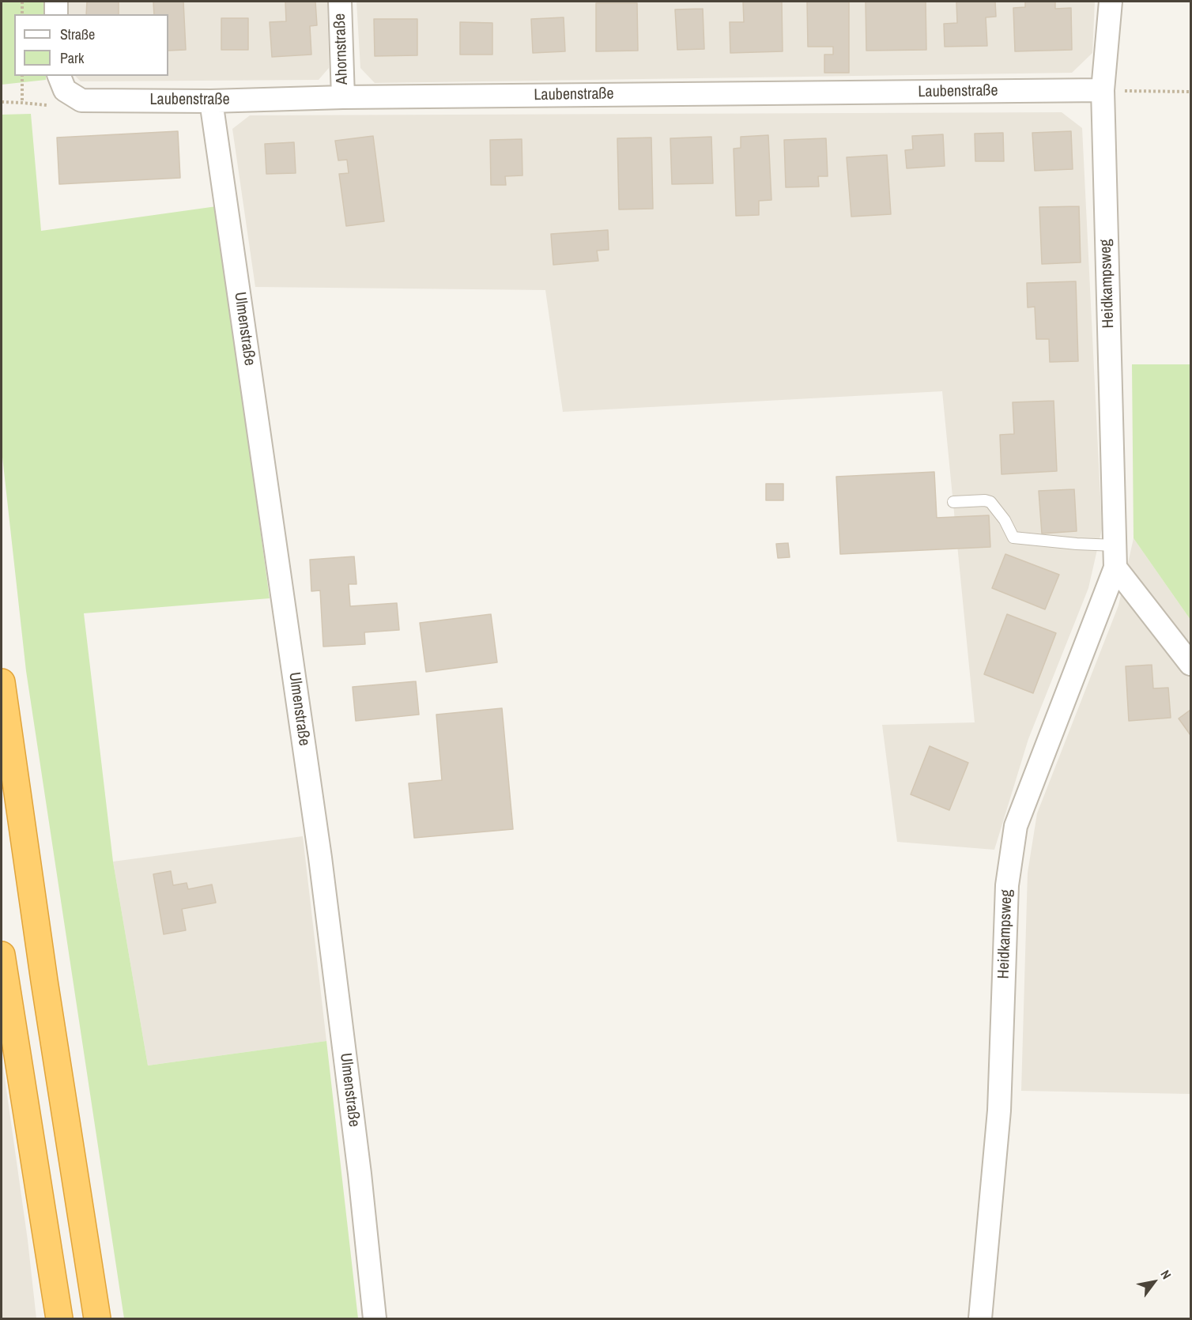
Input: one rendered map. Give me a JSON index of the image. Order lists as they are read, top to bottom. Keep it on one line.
{"streets":{"street":["Ahornstraße","Laubenstraße","Heidkampsweg","Ulmenstraße"]},"crossings":[["Ahornstraße","Laubenstraße"],["Laubenstraße","Heidkampsweg"],["Laubenstraße","Ulmenstraße"]],"legend":["Straße","Park"],"north":"top right"}
